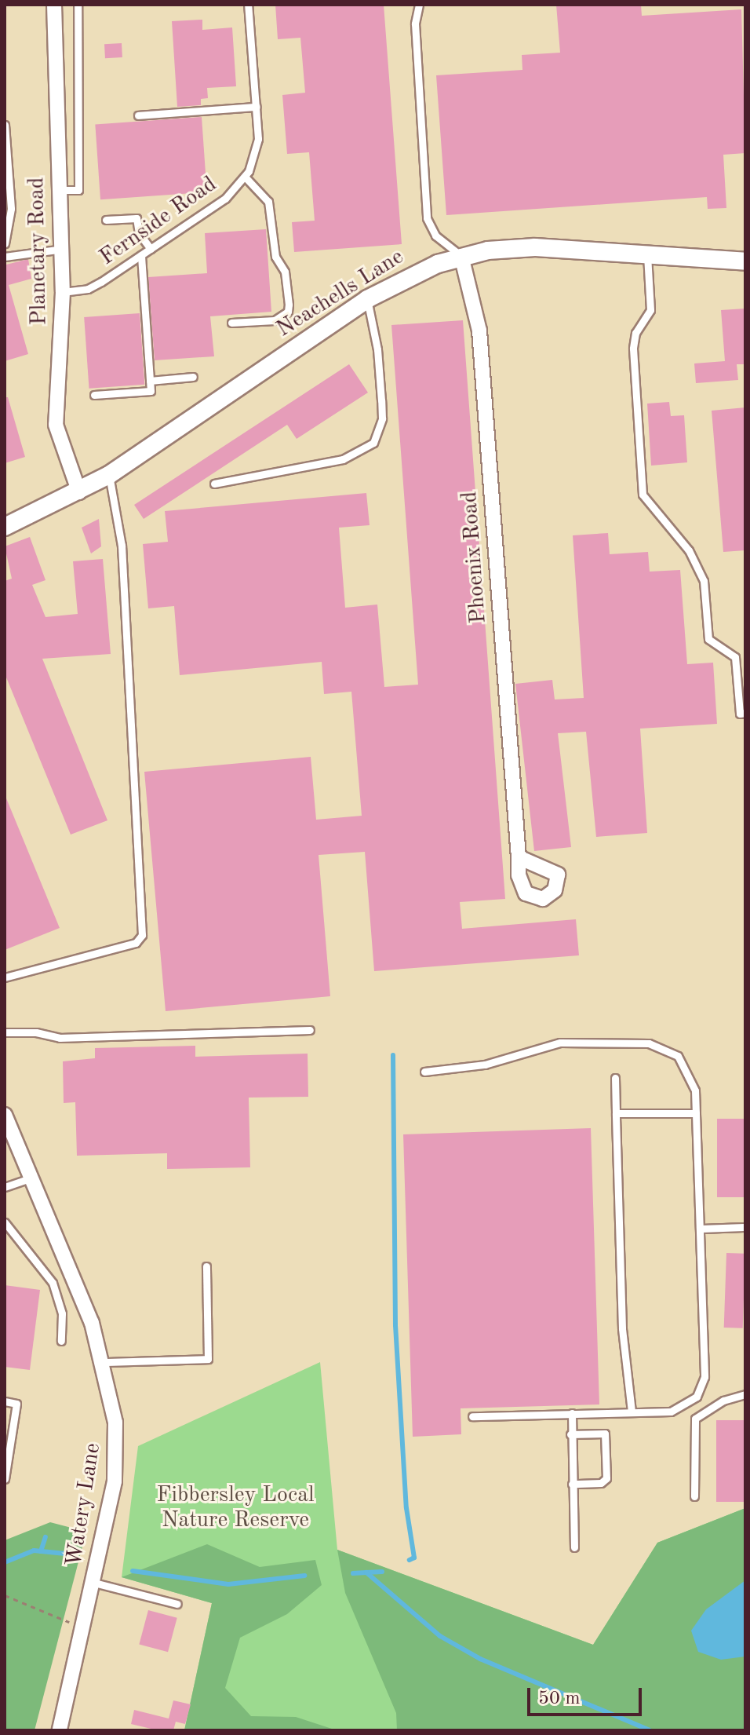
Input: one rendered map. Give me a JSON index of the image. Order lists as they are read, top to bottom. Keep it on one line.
{"streets":{"street":["Planetary Road","Neachells Lane","Phoenix Road","Watery Lane"],"lane":["Fernside Road"]},"crossings":[["Fernside Road","Planetary Road"],["Planetary Road","Neachells Lane"],["Neachells Lane","Phoenix Road"]],"parks":["Fibbersley Local Nature Reserve"],"scale_bar":"50 m"}
